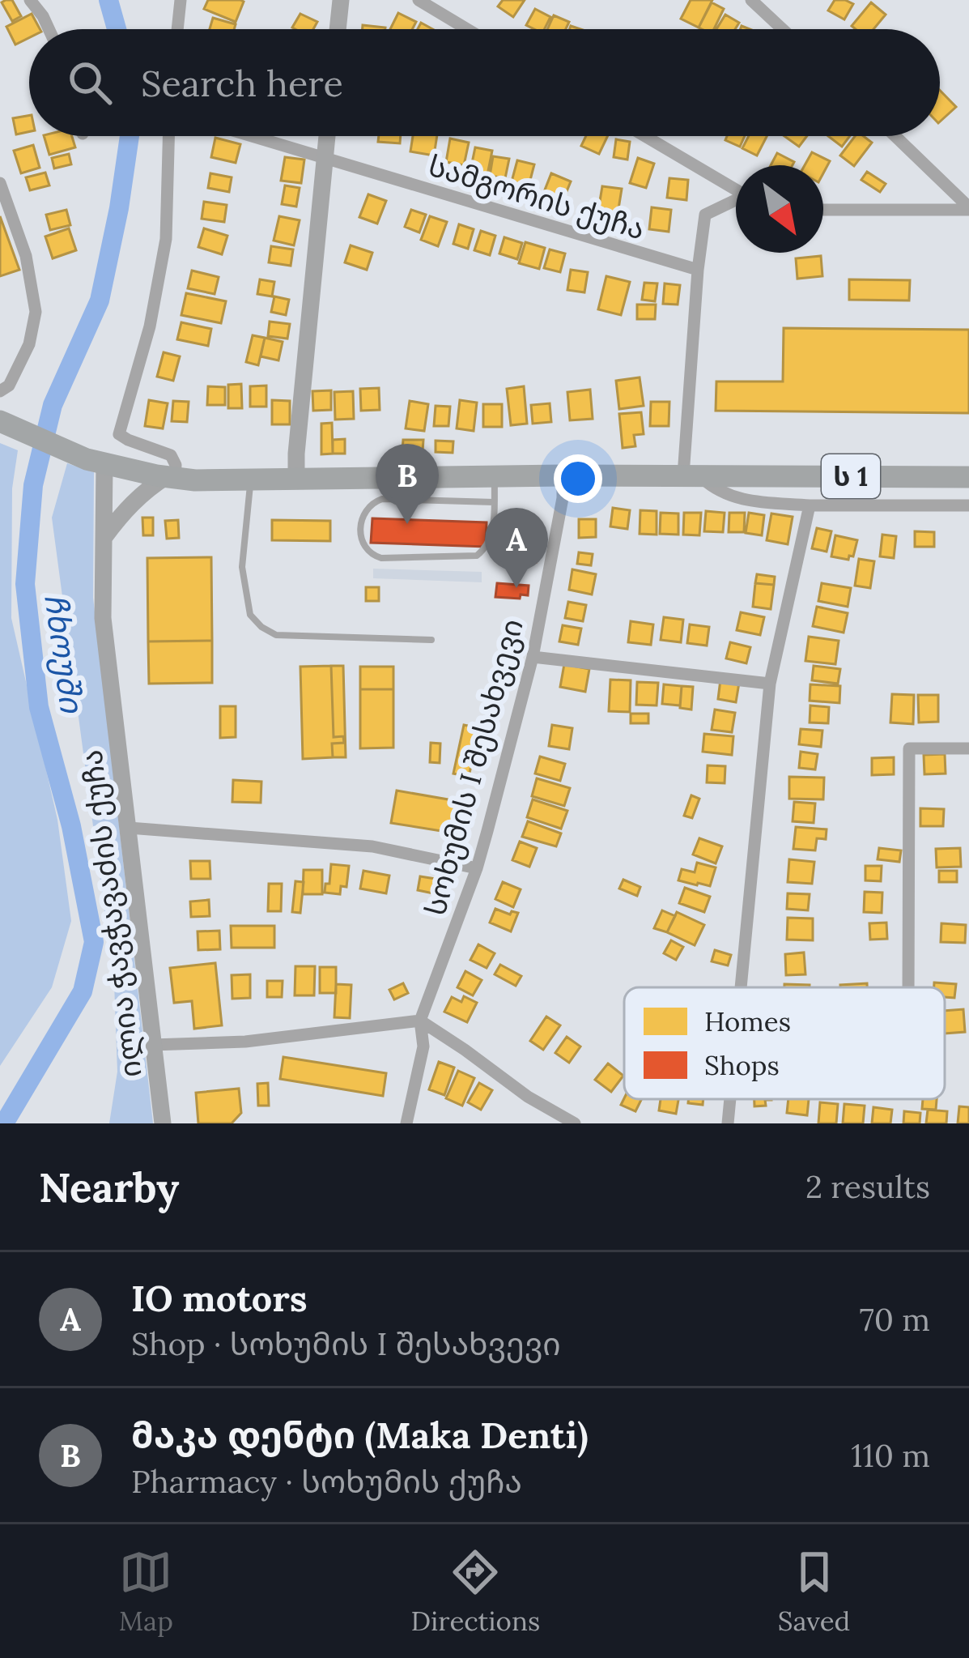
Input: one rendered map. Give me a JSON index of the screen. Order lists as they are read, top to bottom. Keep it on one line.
{"streets":{"highway":["ს 1"],"street":["სამგორის ქუჩა","სოხუმის I შესახვევი","ილია ჭავჭავაძის ქუჩა"]},"crossings":[["ს 1","სოხუმის I შესახვევი"],["ს 1","ილია ჭავჭავაძის ქუჩა"]],"water":["ჩხოუში"],"legend":["Homes","Shops"],"north":"bottom right","page":{"search":"Search here","pins":["B","A"],"heading":["Nearby","2 results"],"list":[{"mark":"A","name":"IO motors","note":"Shop · სოხუმის I შესახვევი","value":"70 m"},{"mark":"B","name":"მაკა დენტი (Maka Denti)","note":"Pharmacy · სოხუმის ქუჩა","value":"110 m"}],"nav":["Map","Directions","Saved"]}}
